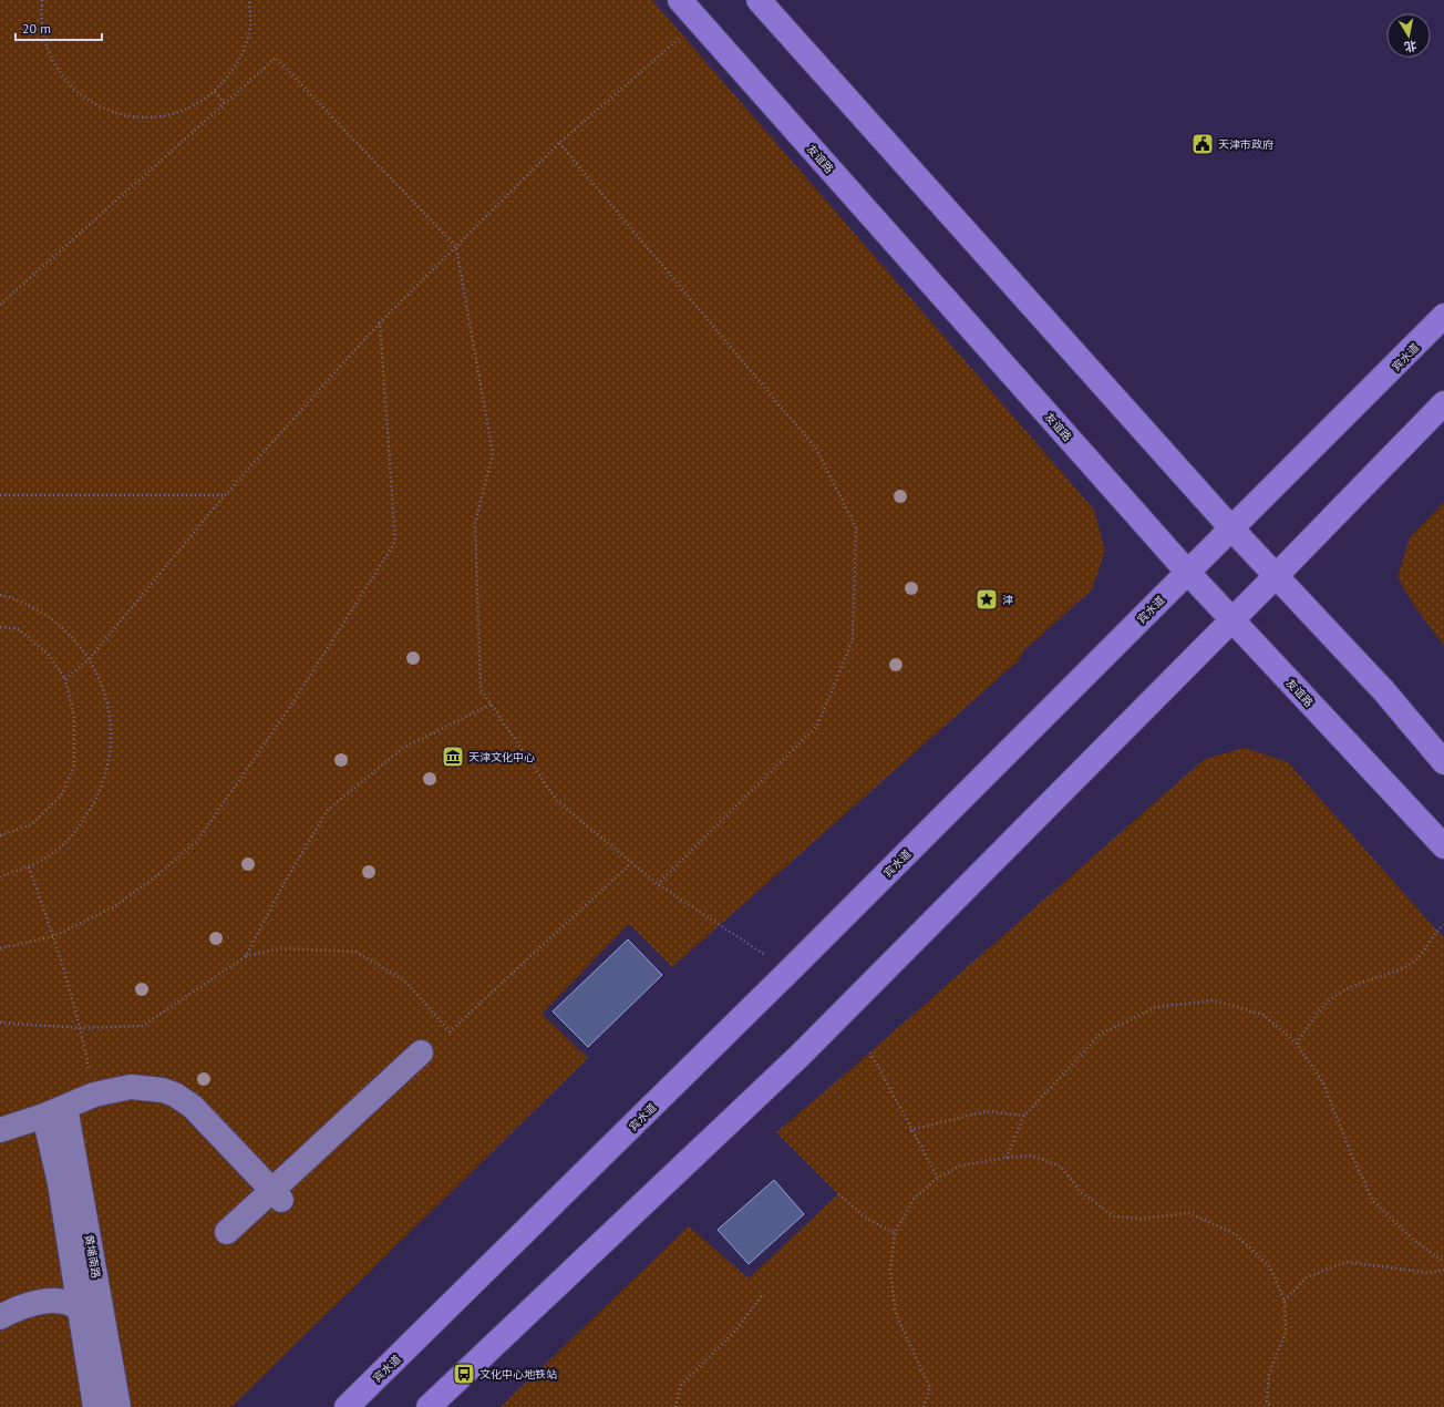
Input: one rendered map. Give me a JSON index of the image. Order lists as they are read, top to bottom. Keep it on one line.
{"streets":{"main road":["友谊路","宾水道"],"street":["黄埔南路"]},"crossings":[["友谊路","宾水道"]],"places":{"public building":["天津市政府"],"place":["津"],"museum":["天津文化中心"],"bus stop":["文化中心地铁站"]},"scale_bar":"20 m","north":"bottom"}
